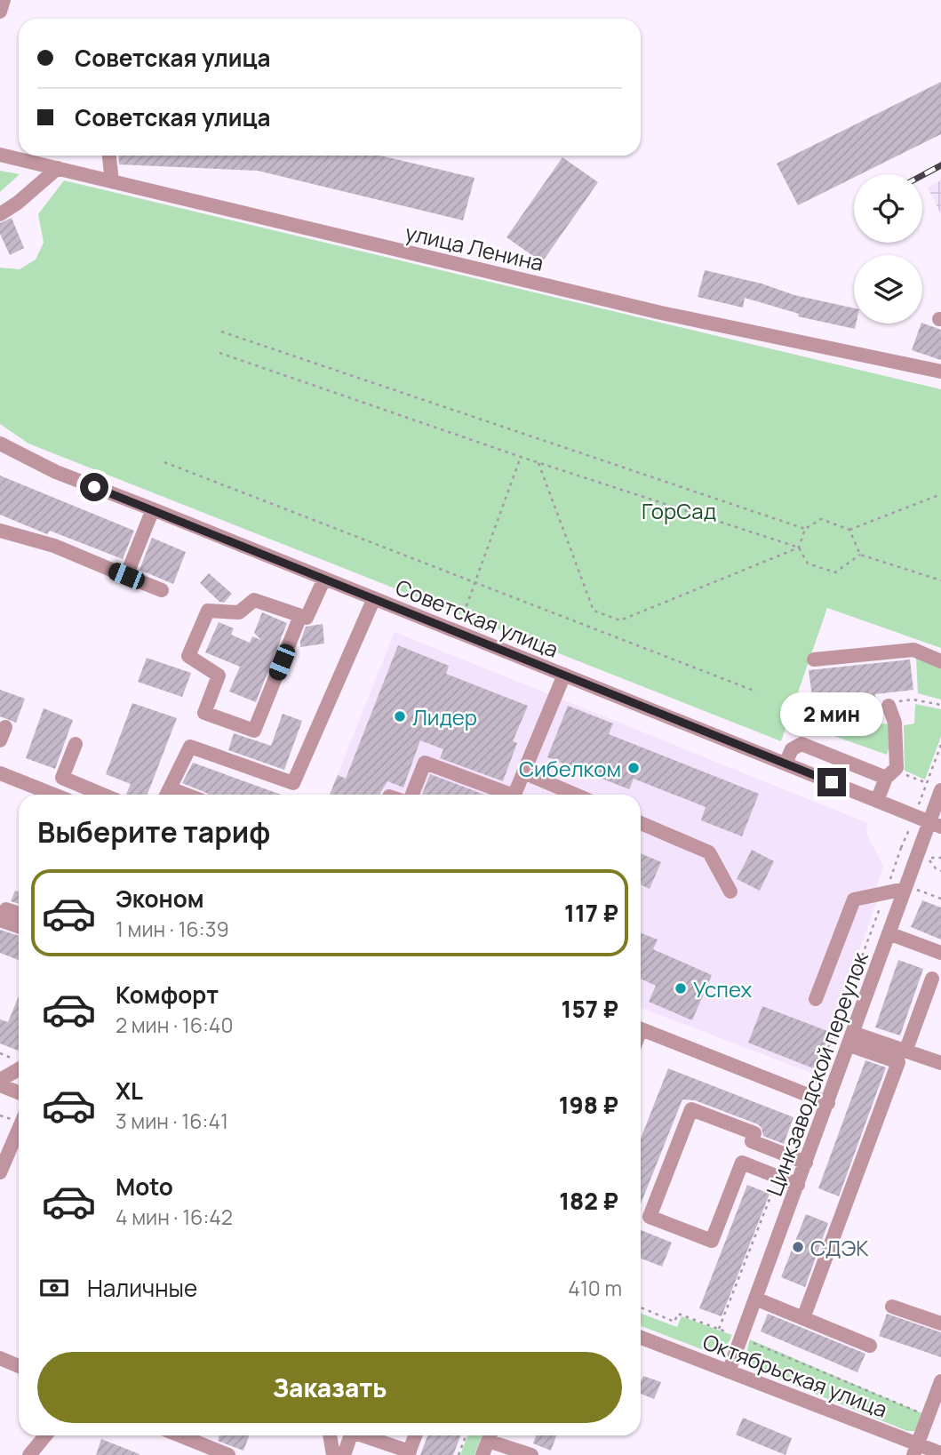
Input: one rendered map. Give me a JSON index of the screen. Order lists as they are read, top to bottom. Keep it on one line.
{"streets":{"street":["улица Ленина","Советская улица","Цинкзаводской переулок","Октябрьская улица"]},"crossings":[["Советская улица","Цинкзаводской переулок"],["Цинкзаводской переулок","Октябрьская улица"]],"parks":["ГорСад"],"places":["Лидер","Сибелком","Успех","СДЭК"],"page":{"banner":["Советская улица","Советская улица"],"bubble":"2 мин","heading":"Выберите тариф","list":[{"name":"Эконом","note":"1 мин · 16:39","value":"117 ₽"},{"name":"Комфорт","note":"2 мин · 16:40","value":"157 ₽"},{"name":"XL","note":"3 мин · 16:41","value":"198 ₽"},{"name":"Moto","note":"4 мин · 16:42","value":"182 ₽"}],"pay":["Наличные","410 m"],"buttons":"Заказать"}}
